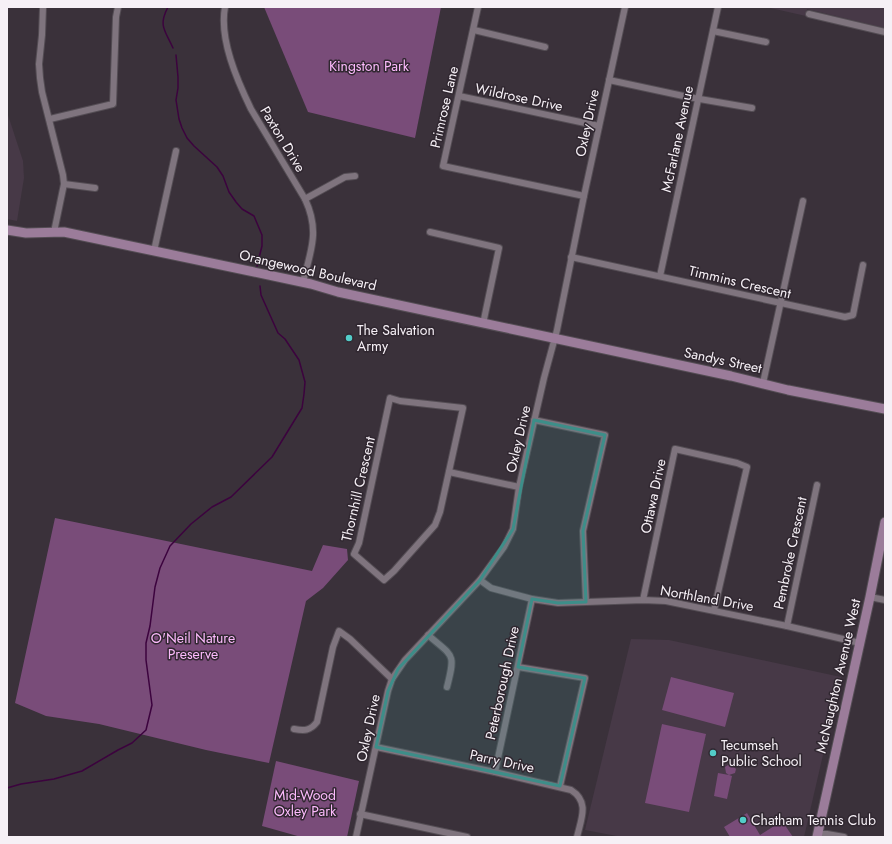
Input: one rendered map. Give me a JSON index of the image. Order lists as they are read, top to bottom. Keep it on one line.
{"streets":{"street":["Wildrose Drive","Primrose Lane","Oxley Drive","Paxton Drive","McFarlane Avenue","Orangewood Boulevard","Timmins Crescent","Sandys Street","Thornhill Crescent","Ottawa Drive","Pembroke Crescent","Northland Drive","McNaughton Avenue West","Peterborough Drive","Parry Drive"]},"crossings":[["Wildrose Drive","Primrose Lane"],["Wildrose Drive","Oxley Drive"],["Primrose Lane","Oxley Drive"],["Oxley Drive","Orangewood Boulevard"],["Oxley Drive","Timmins Crescent"],["Oxley Drive","Sandys Street"],["Oxley Drive","Northland Drive"],["Oxley Drive","Parry Drive"],["Paxton Drive","Orangewood Boulevard"],["McFarlane Avenue","Timmins Crescent"],["Orangewood Boulevard","Sandys Street"],["Ottawa Drive","Northland Drive"],["Pembroke Crescent","Northland Drive"],["Northland Drive","McNaughton Avenue West"],["Northland Drive","Peterborough Drive"],["Peterborough Drive","Parry Drive"]],"parks":["Kingston Park","O'Neil Nature Preserve","Mid-Wood Oxley Park"],"places":["The Salvation Army","Tecumseh Public School","Chatham Tennis Club"]}
